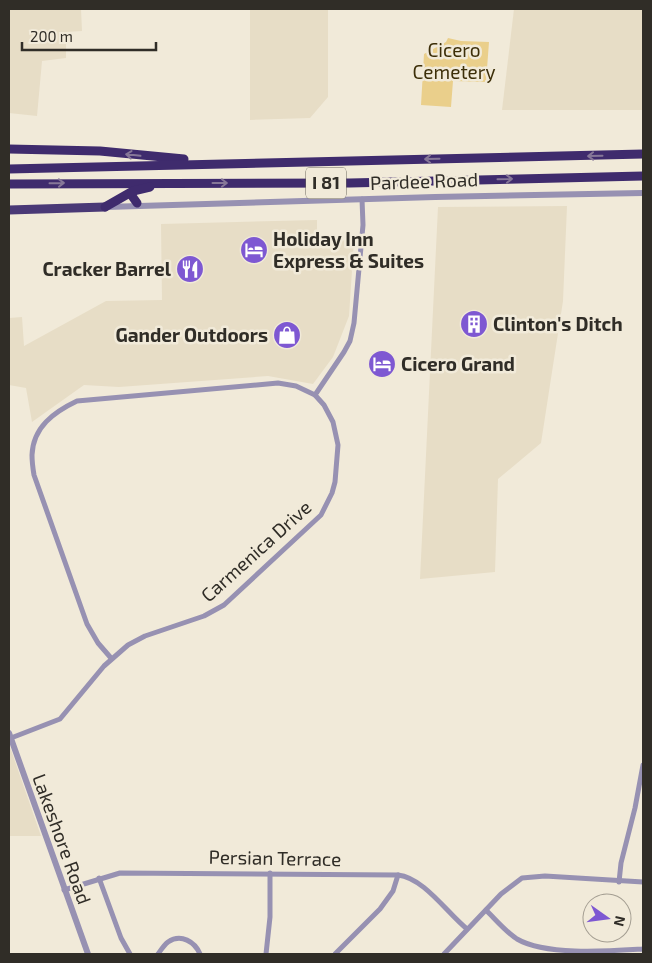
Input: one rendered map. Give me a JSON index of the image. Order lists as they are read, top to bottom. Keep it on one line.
{"streets":{"highway":["Pardee Road","I 81"],"street":["Carmenica Drive","Lakeshore Road","Persian Terrace"]},"crossings":[["Carmenica Drive","Lakeshore Road"],["Lakeshore Road","Persian Terrace"]],"parks":["Cicero Cemetery"],"places":{"hotel":["Holiday Inn Express & Suites","Cicero Grand"],"restaurant":["Cracker Barrel"],"building":["Clinton's Ditch"],"shop":["Gander Outdoors"]},"scale_bar":"200 m","north":"right"}
